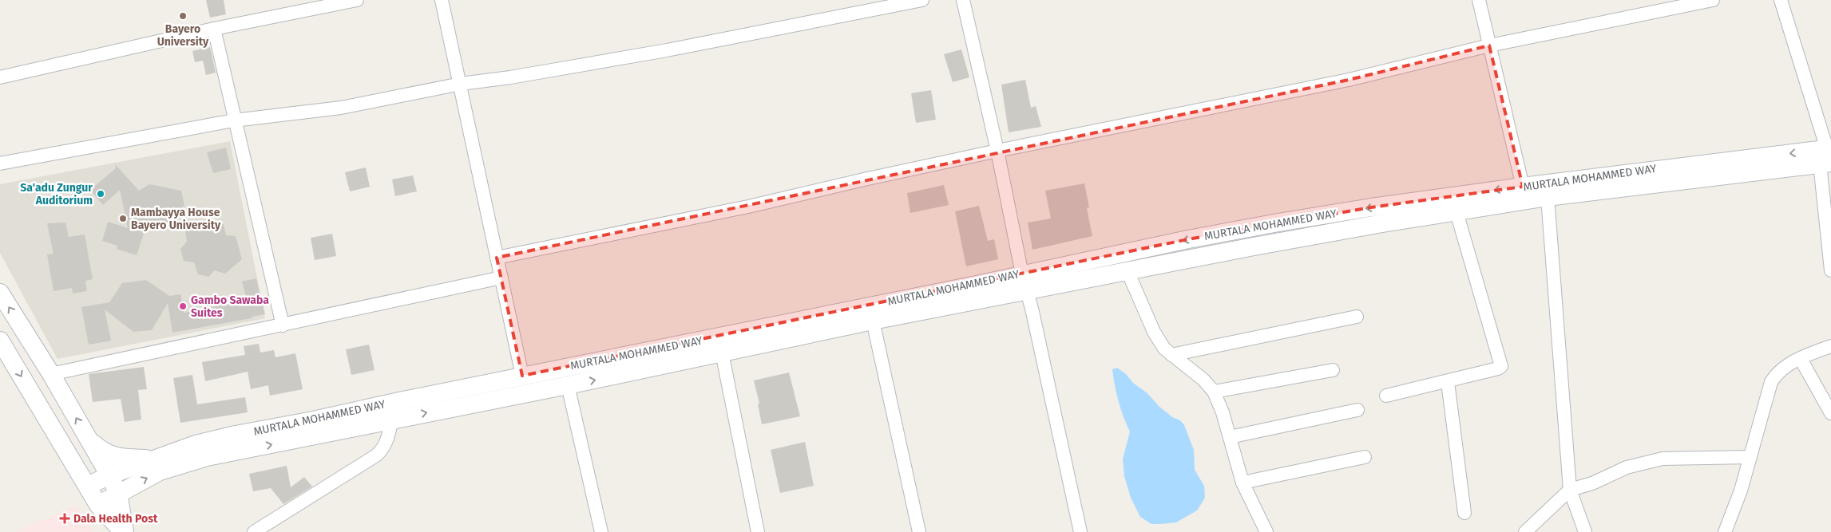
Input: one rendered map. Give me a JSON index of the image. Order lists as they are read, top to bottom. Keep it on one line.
{"streets":{"main road":["MURTALA MOHAMMED WAY"]},"places":{"other":["Bayero University","Sa'adu Zungur Auditorium","Mambayya House Bayero University","Gambo Sawaba Suites"],"health":["Dala Health Post"]}}
